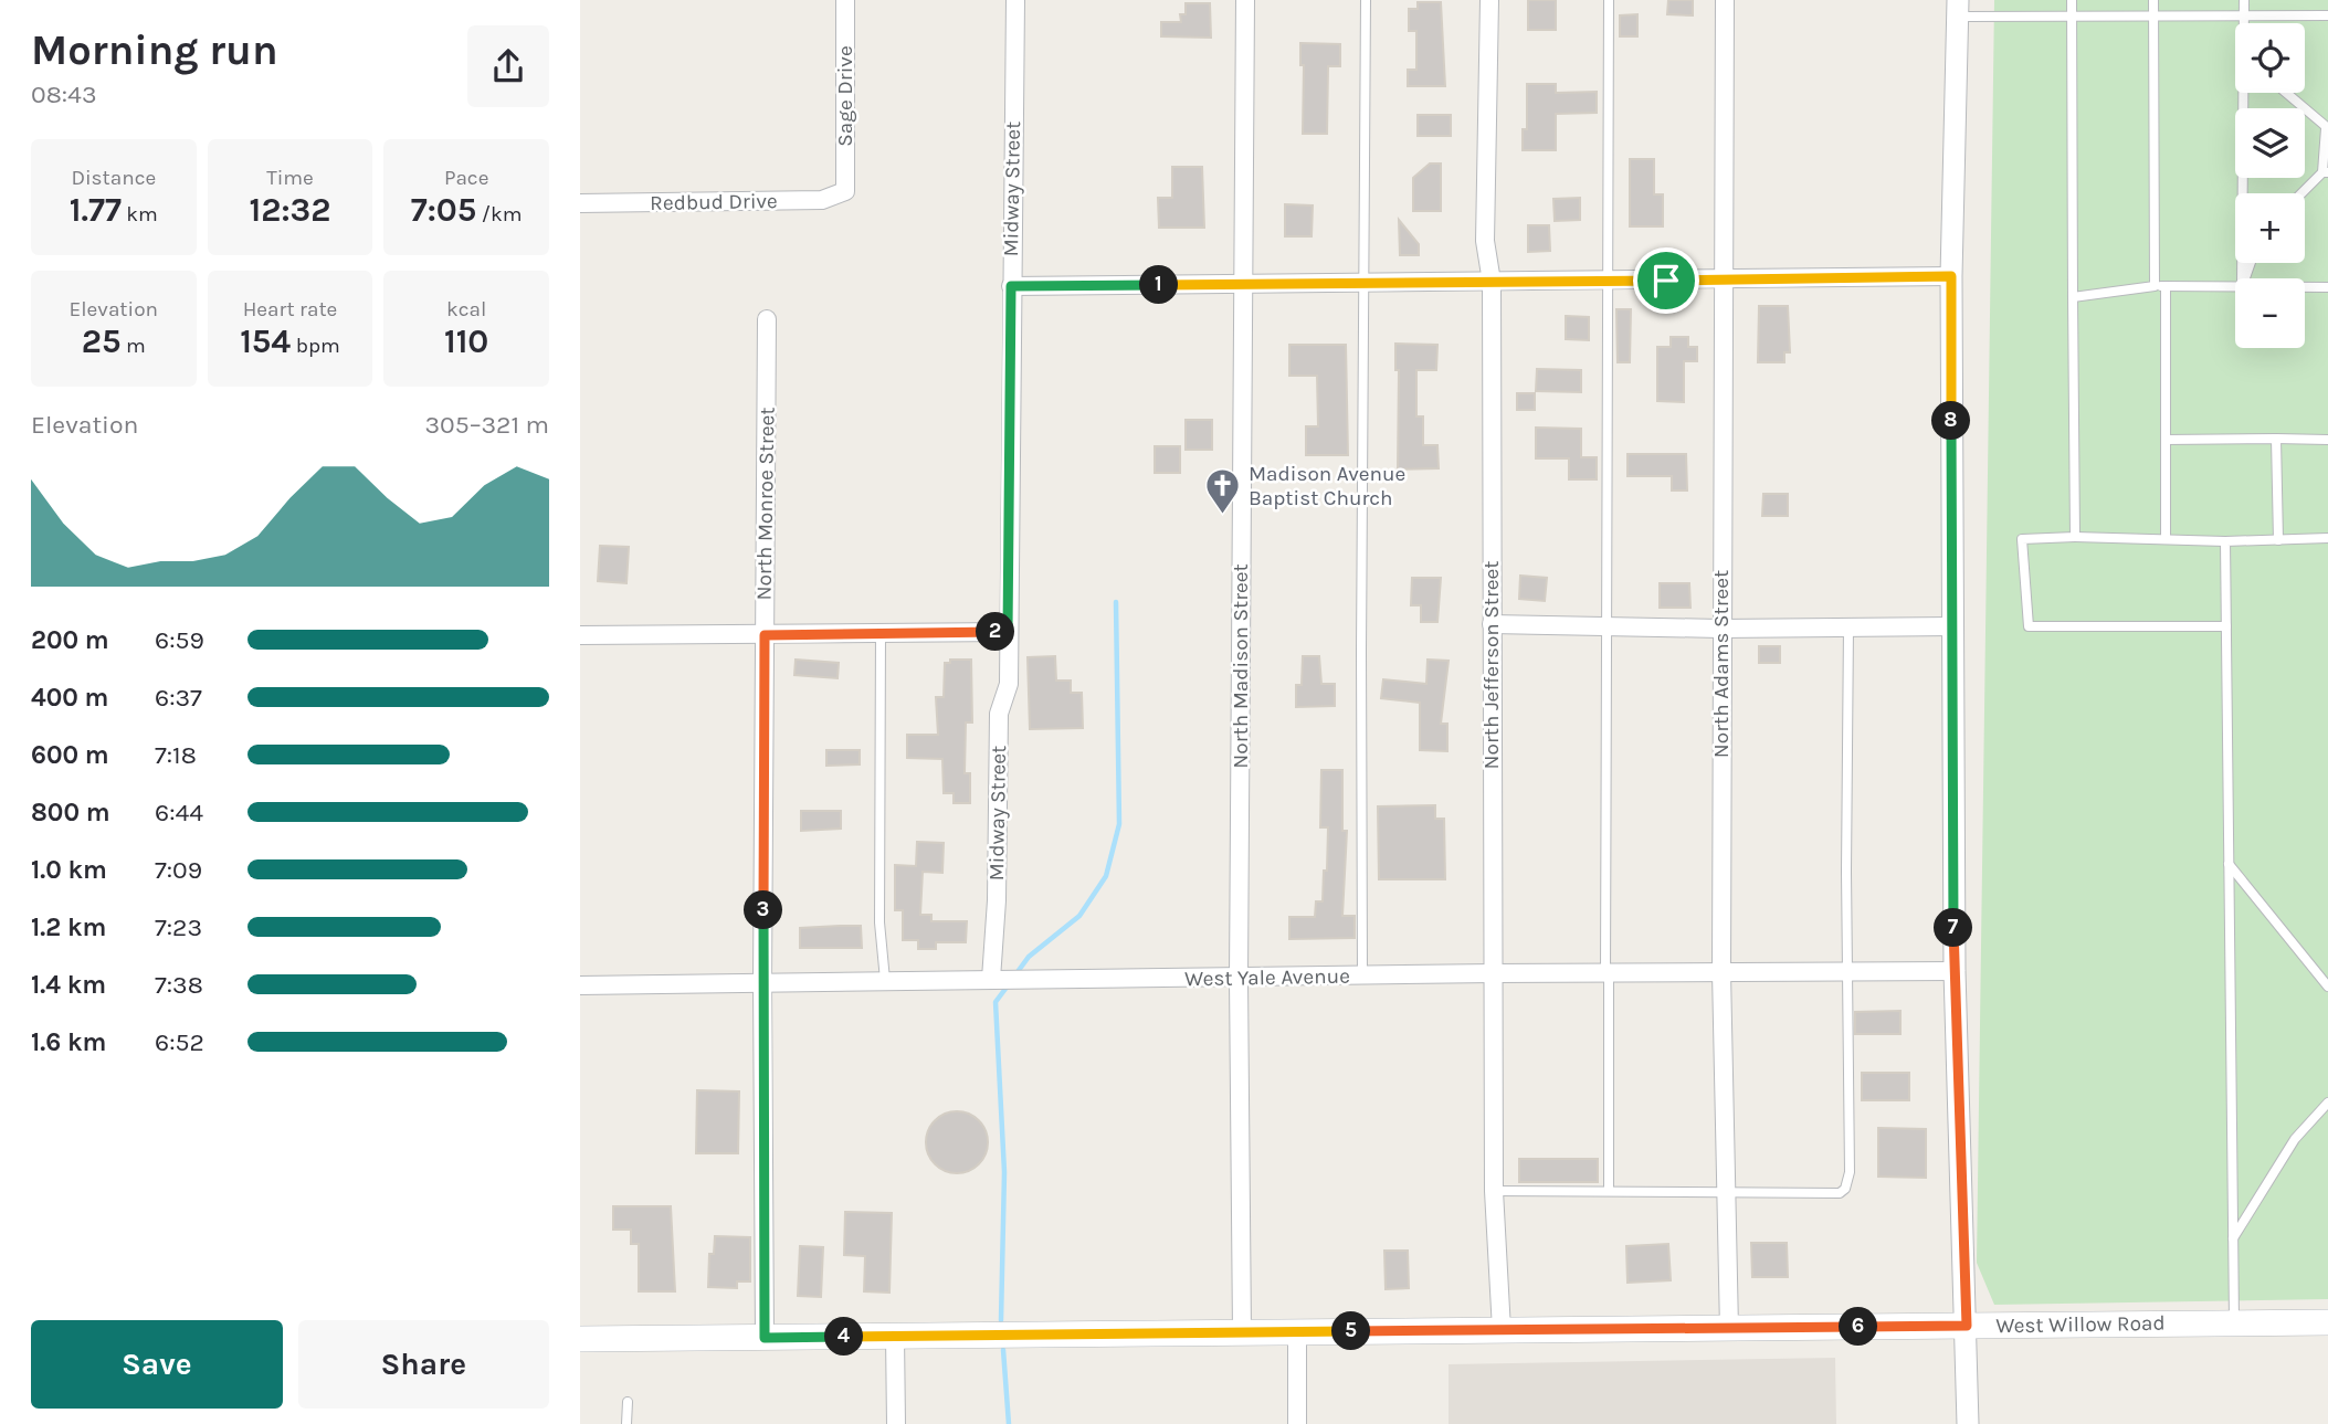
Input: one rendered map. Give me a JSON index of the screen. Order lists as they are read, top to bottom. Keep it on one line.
{"streets":{"main road":["West Willow Road"],"street":["Sage Drive","Midway Street","Redbud Drive","North Monroe Street","North Adams Street","North Jefferson Street","North Madison Street","West Yale Avenue"]},"crossings":[["Sage Drive","Redbud Drive"],["Midway Street","West Yale Avenue"],["North Monroe Street","West Yale Avenue"],["North Monroe Street","West Willow Road"],["North Adams Street","West Yale Avenue"],["North Adams Street","West Willow Road"],["North Jefferson Street","West Yale Avenue"],["North Jefferson Street","West Willow Road"],["North Madison Street","West Yale Avenue"],["North Madison Street","West Willow Road"]],"places":{"church":["Madison Avenue Baptist Church"]},"page":{"heading":["Morning run","08:43"],"map_buttons":["+","−"],"stats":[["Distance","1.77 km"],["Time","12:32"],["Pace","7:05 /km"],["Elevation","25 m"],["Heart rate","154 bpm"],["kcal","110"]],"pins":["1","8","2","3","7","6","5","4"],"chart":["Elevation","305–321 m"],"list":[{"name":"200 m","note":"6:59"},{"name":"400 m","note":"6:37"},{"name":"600 m","note":"7:18"},{"name":"800 m","note":"6:44"},{"name":"1.0 km","note":"7:09"},{"name":"1.2 km","note":"7:23"},{"name":"1.4 km","note":"7:38"},{"name":"1.6 km","note":"6:52"}],"buttons":["Save","Share"]}}
